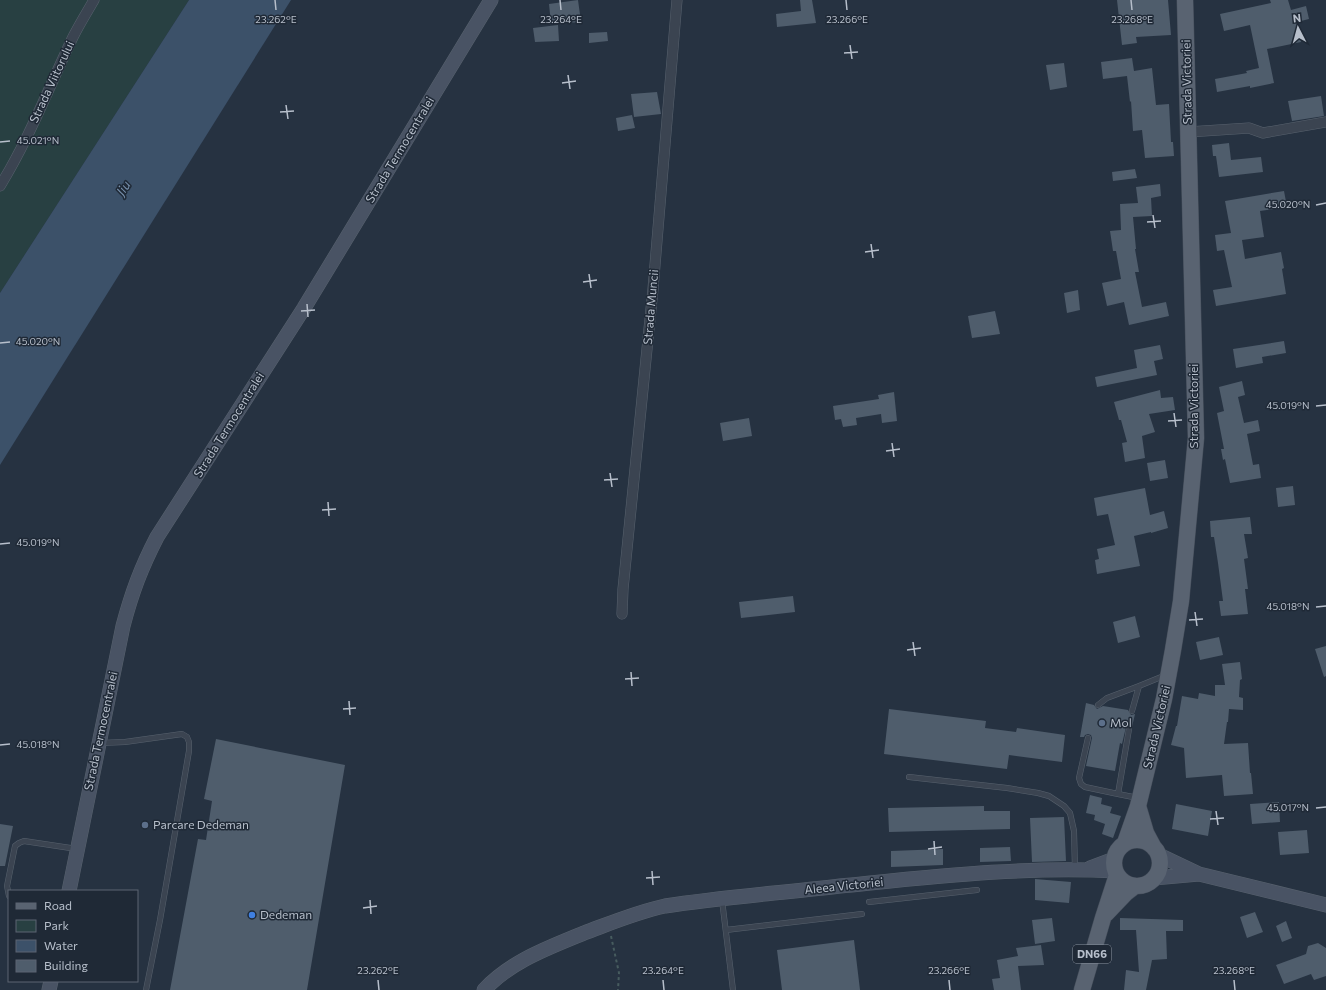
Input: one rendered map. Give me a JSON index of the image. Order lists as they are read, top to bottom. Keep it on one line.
{"streets":{"main road":["Strada Victoriei","DN66"],"street":["Strada Viitorului","Strada Termocentralei","Strada Muncii","Aleea Victoriei"]},"crossings":[["Strada Victoriei","Aleea Victoriei"],["Strada Victoriei","DN66"],["Aleea Victoriei","DN66"]],"water":["Jiu"],"places":["Mol","Parcare Dedeman","Dedeman"],"legend":["Road","Park","Water","Building"],"north":"top","coordinates":["23.262°E","23.264°E","23.266°E","23.268°E","45.021°N","45.020°N","45.019°N","45.018°N","45.017°N"]}
